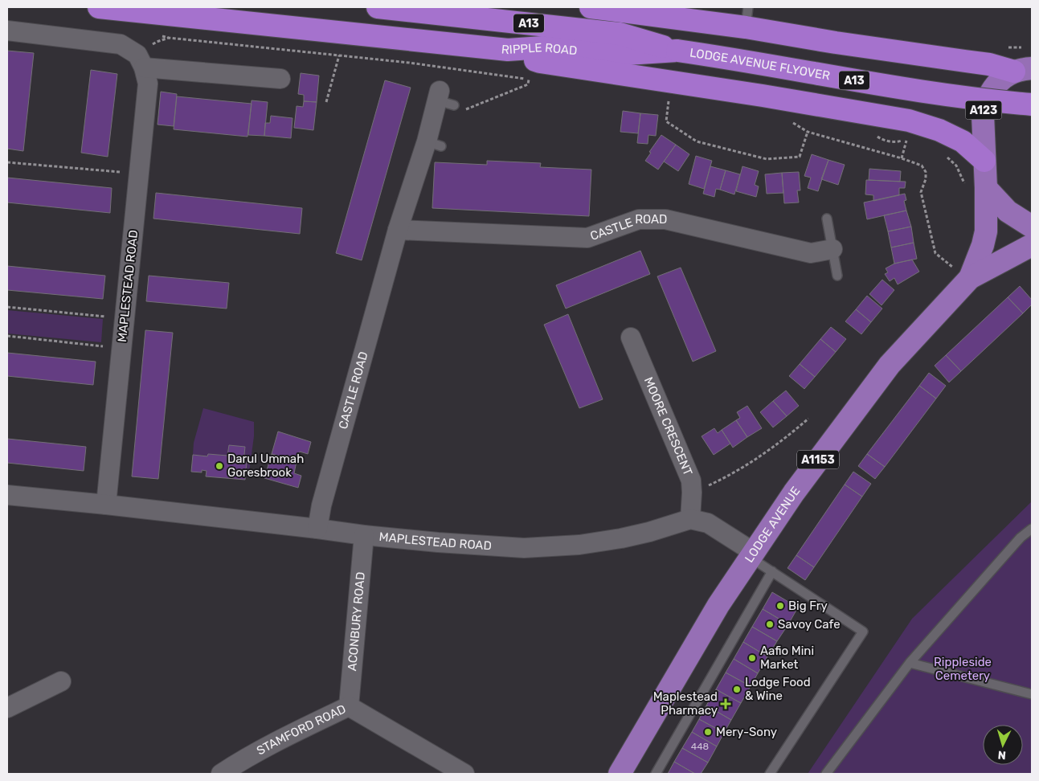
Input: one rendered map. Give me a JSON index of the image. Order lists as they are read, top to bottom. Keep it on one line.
{"streets":{"highway":["A13","RIPPLE ROAD","LODGE AVENUE FLYOVER"],"main road":["A123","A1153","LODGE AVENUE"],"street":["CASTLE ROAD","MAPLESTEAD ROAD","MOORE CRESCENT","ACONBURY ROAD","STAMFORD ROAD"]},"crossings":[["A13","RIPPLE ROAD"],["A13","A123"],["RIPPLE ROAD","LODGE AVENUE FLYOVER"],["A123","LODGE AVENUE"],["CASTLE ROAD","MAPLESTEAD ROAD"],["MAPLESTEAD ROAD","MOORE CRESCENT"],["MAPLESTEAD ROAD","ACONBURY ROAD"],["ACONBURY ROAD","STAMFORD ROAD"]],"parks":["Rippleside Cemetery"],"places":{"other":["Darul Ummah Goresbrook","Big Fry","Savoy Cafe","Aafio Mini Market","Lodge Food & Wine","Mery-Sony"],"health":["Maplestead Pharmacy"]},"house_numbers":["448"],"north":"bottom"}
